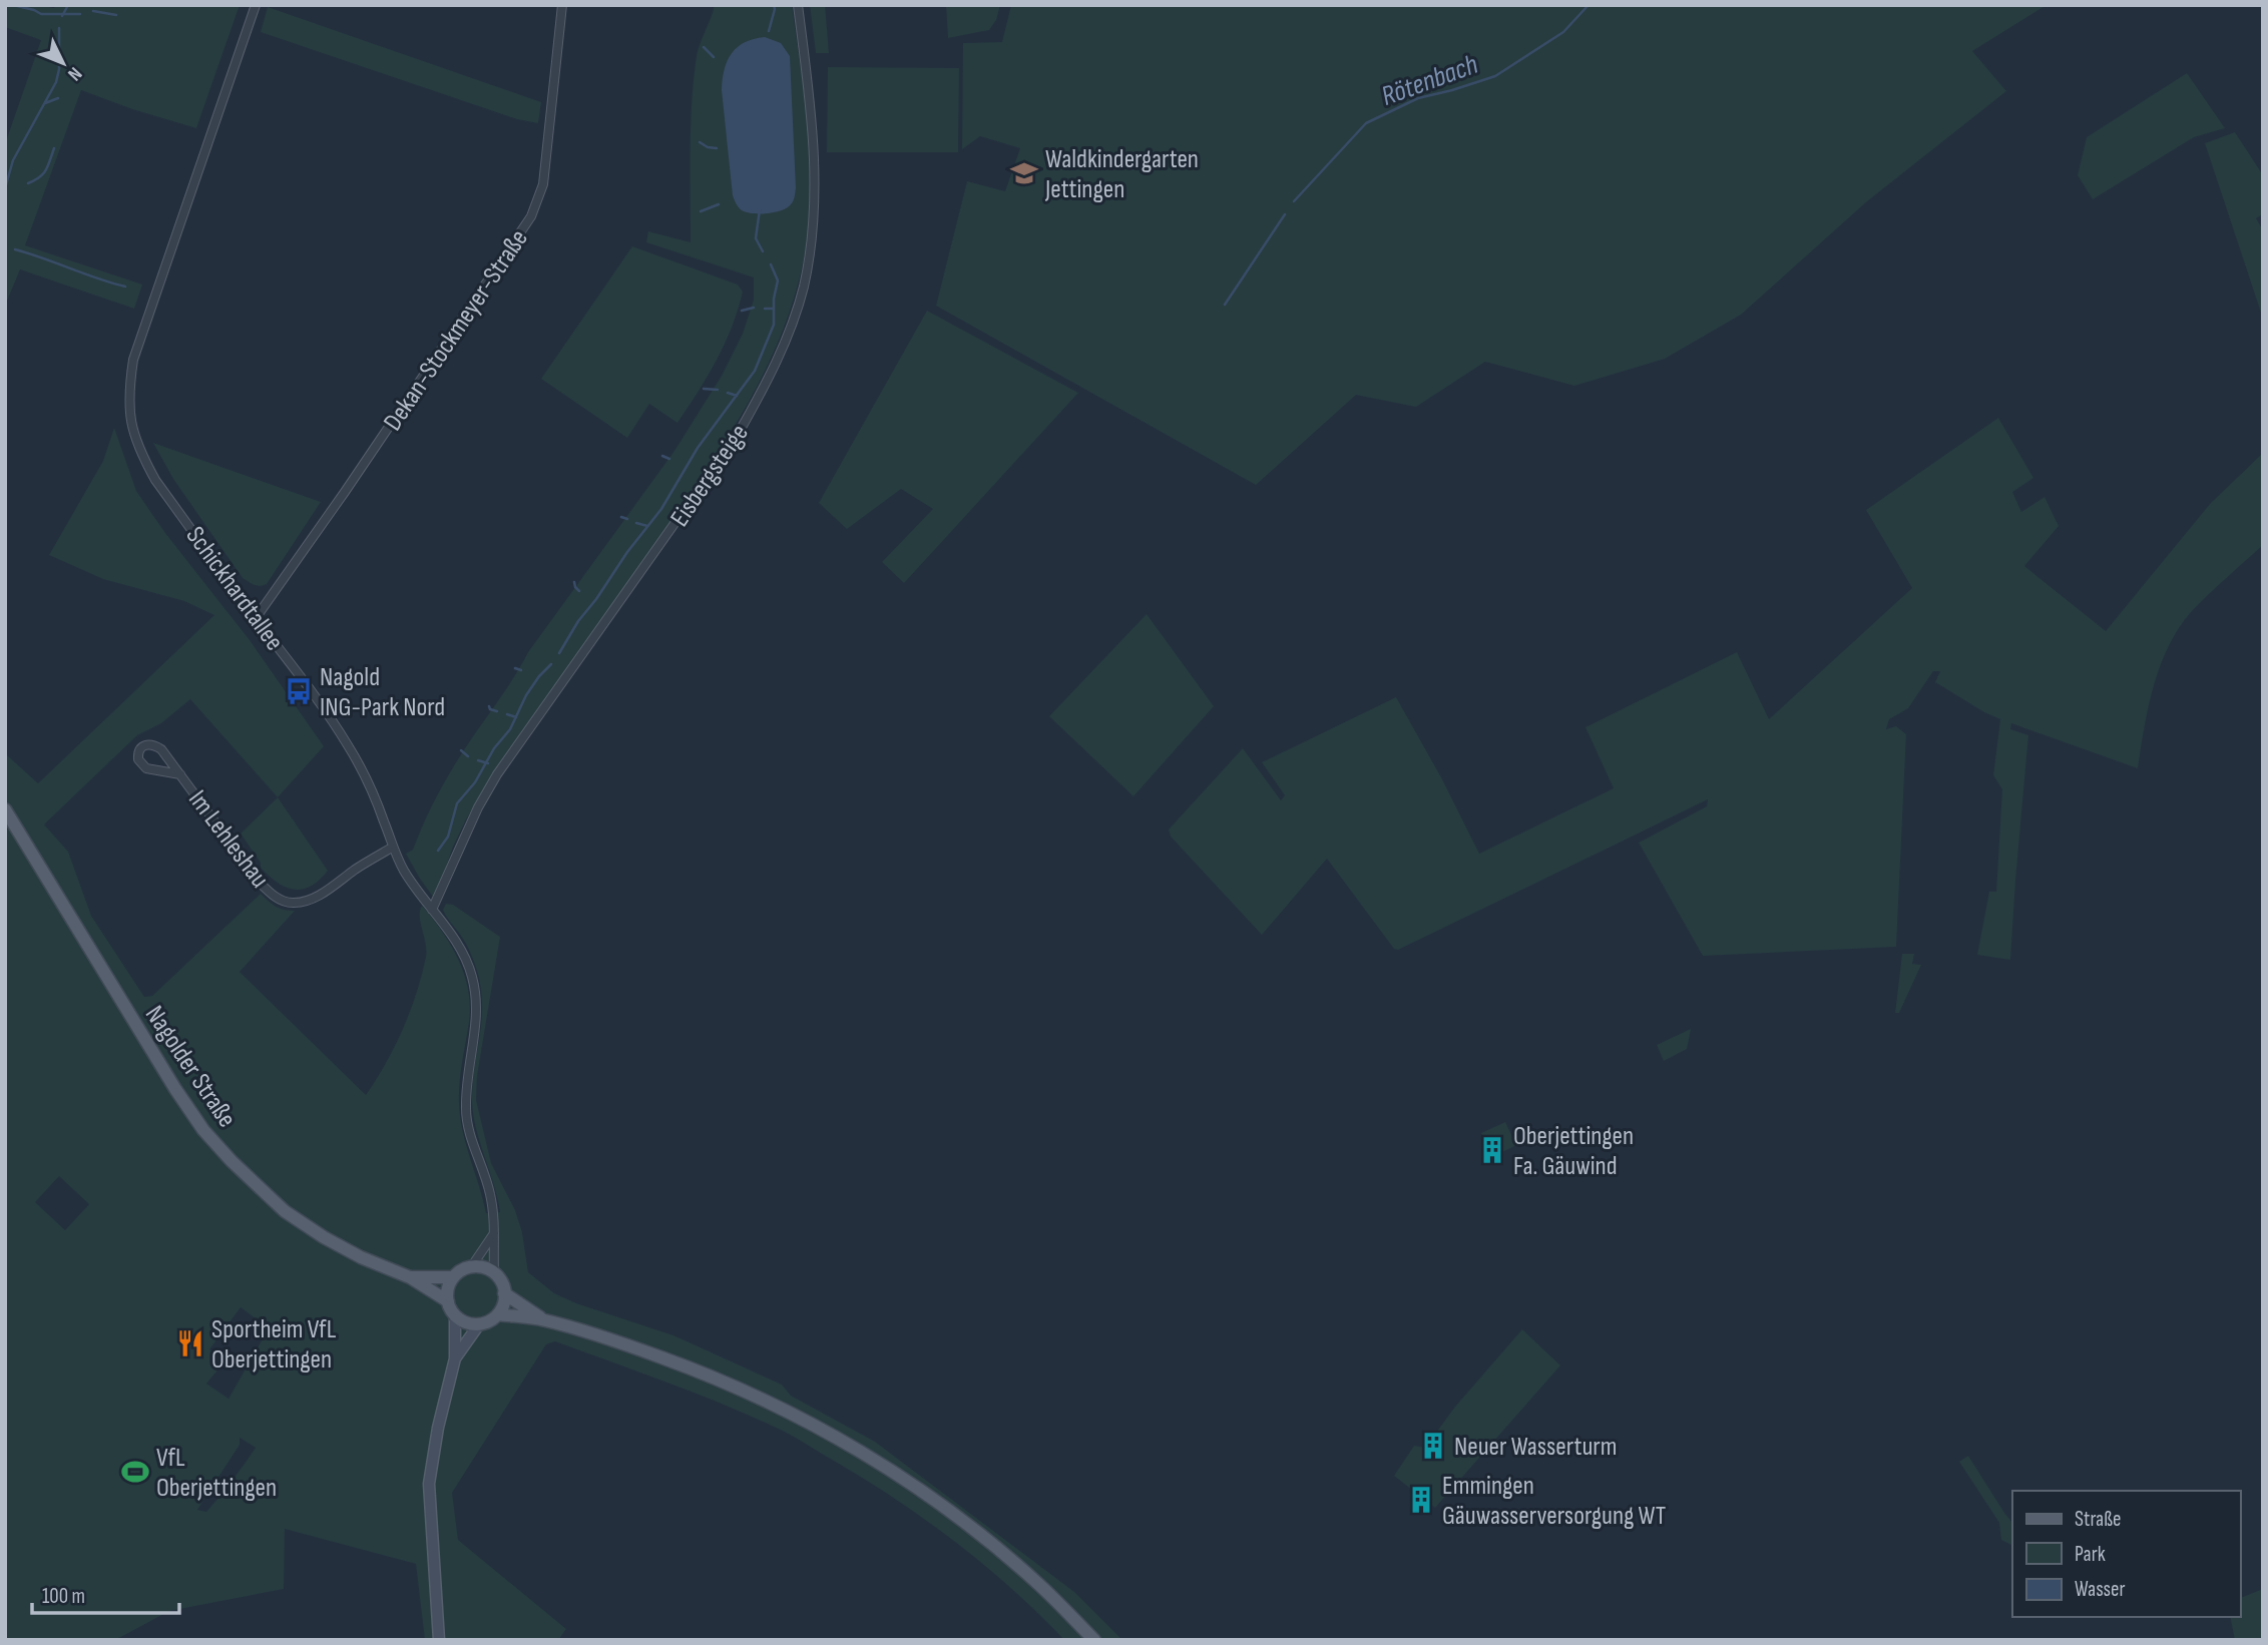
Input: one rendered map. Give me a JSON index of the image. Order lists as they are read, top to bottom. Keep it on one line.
{"streets":{"main road":["Nagolder Straße"],"street":["Dekan-Stockmeyer-Straße","Eisbergsteige","Schickhardtallee","Im Lehleshau"]},"crossings":[["Dekan-Stockmeyer-Straße","Schickhardtallee"],["Eisbergsteige","Schickhardtallee"],["Schickhardtallee","Im Lehleshau"],["Schickhardtallee","Nagolder Straße"]],"water":["Rötenbach"],"places":{"school or university":["Waldkindergarten Jettingen"],"bus stop":["Nagold ING-Park Nord"],"building":["Oberjettingen Fa. Gäuwind","Neuer Wasserturm","Emmingen Gäuwasserversorgung WT"],"restaurant":["Sportheim VfL Oberjettingen"],"sports":["VfL Oberjettingen"]},"legend":["Straße","Park","Wasser"],"scale_bar":"100 m","north":"bottom right"}
